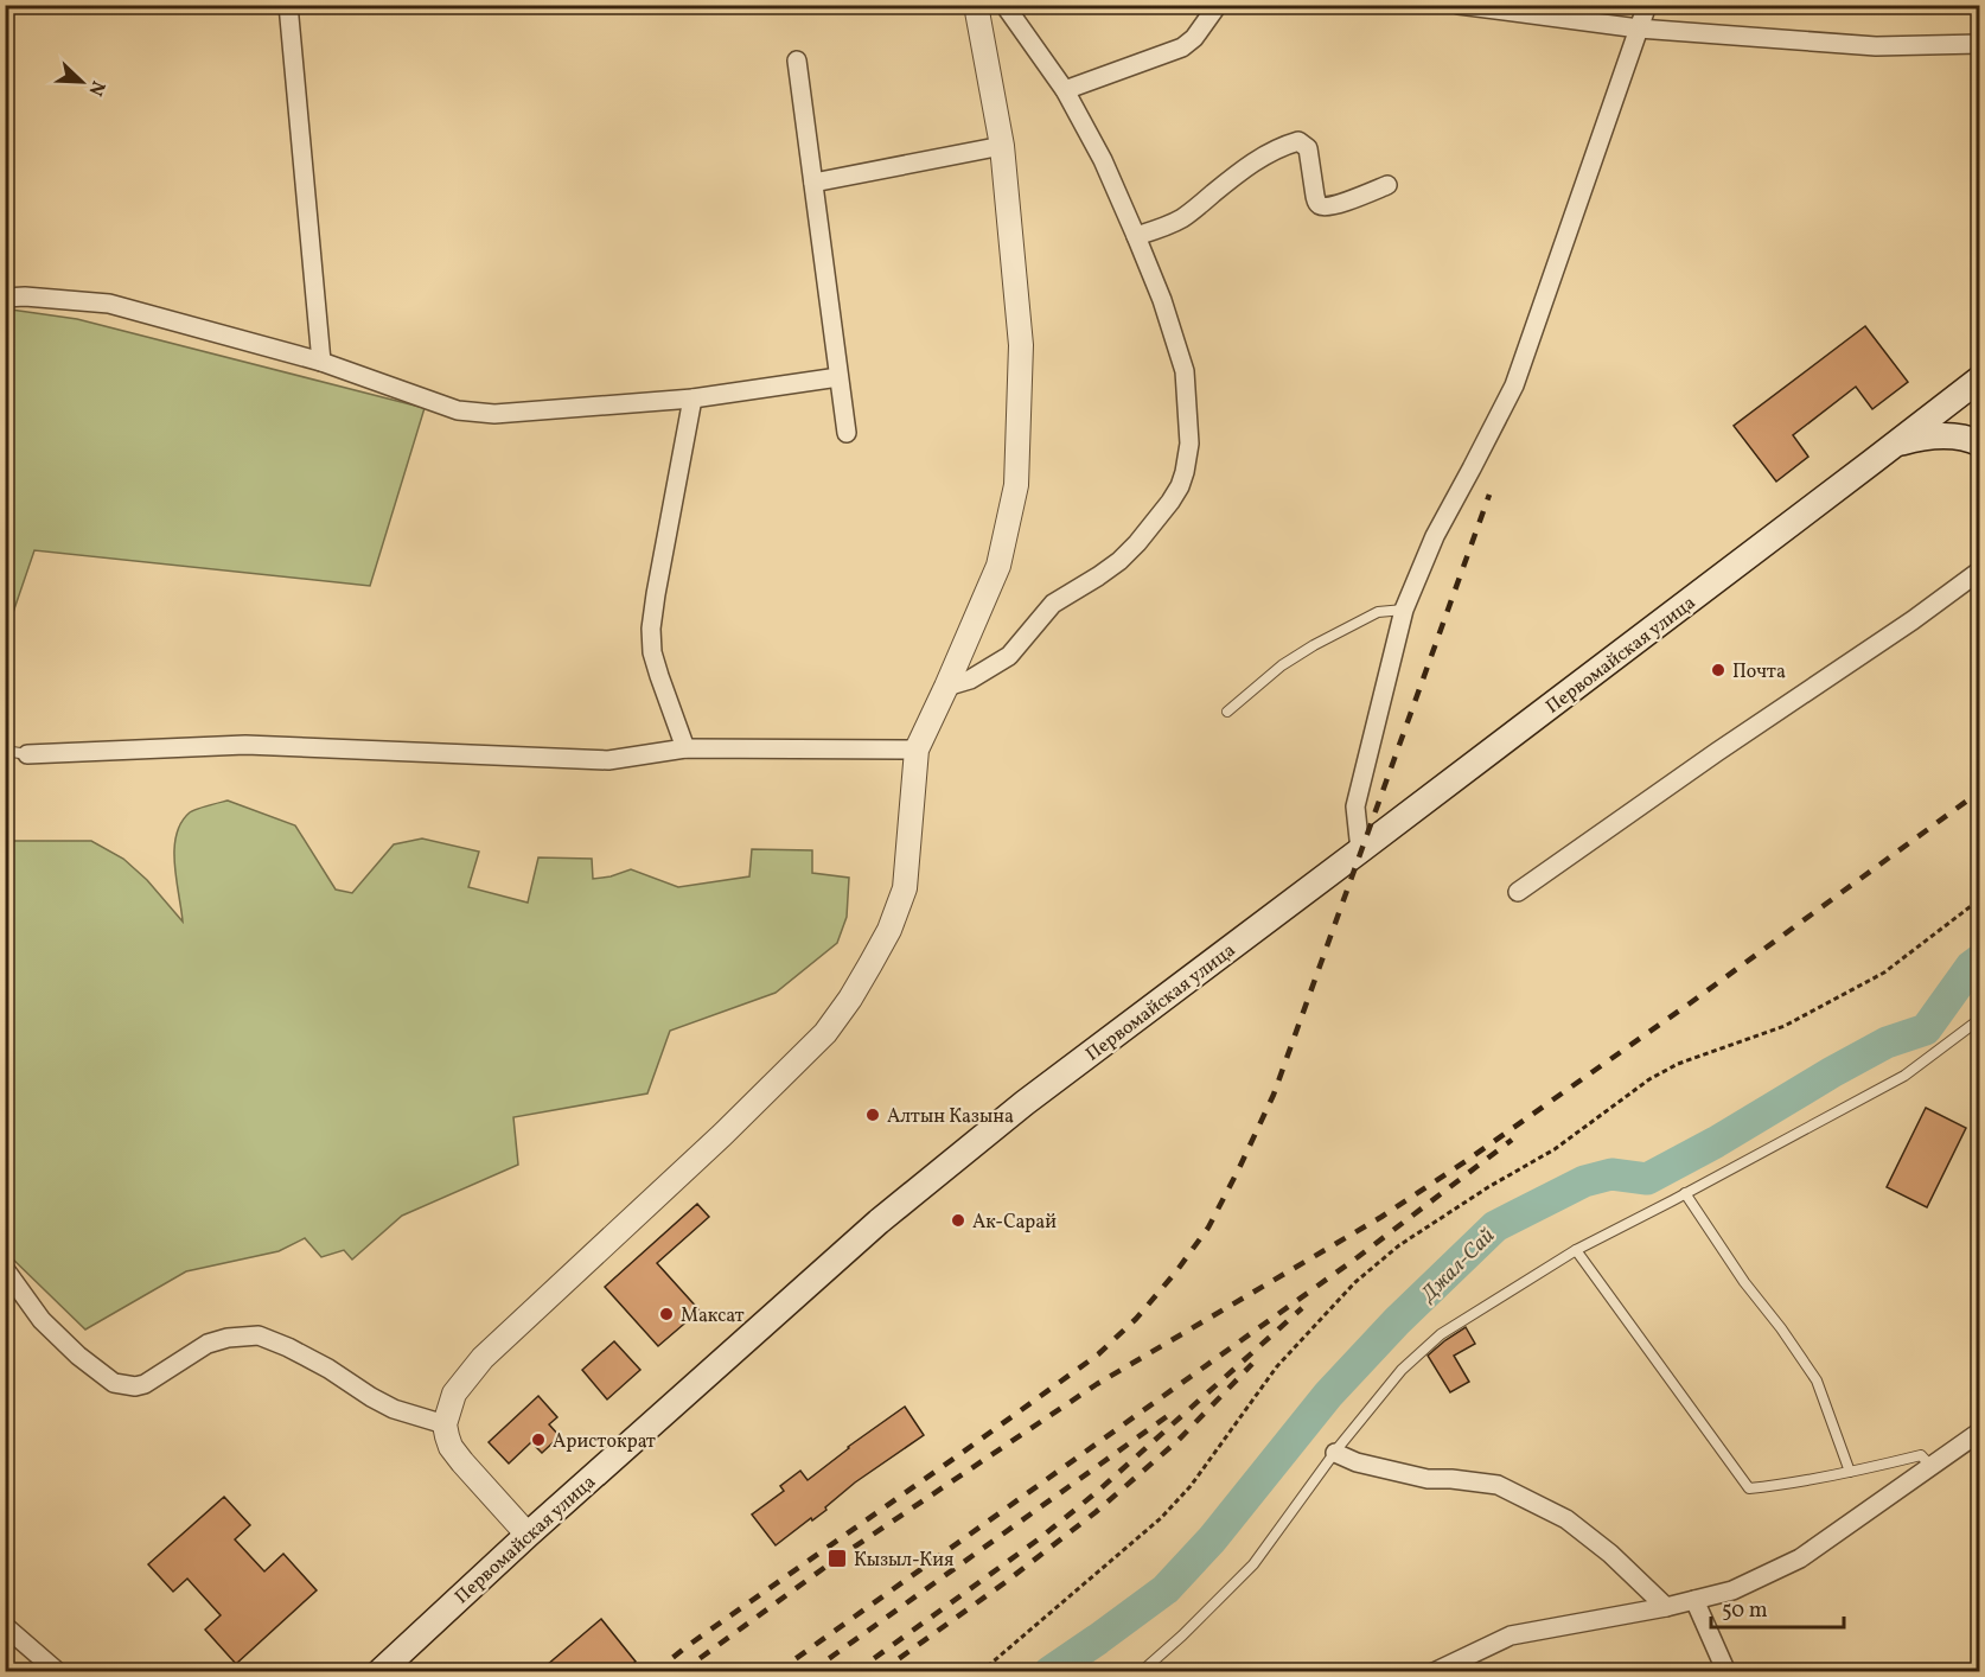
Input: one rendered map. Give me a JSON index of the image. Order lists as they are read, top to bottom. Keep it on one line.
{"streets":{"main road":["Первомайская улица"]},"water":["Джал-Сай"],"places":{"other":["Почта","Алтын Казына","Ак-Сарай","Максат","Аристократ"],"transit":["Кызыл-Кия"]},"scale_bar":"50 m","north":"bottom right"}
